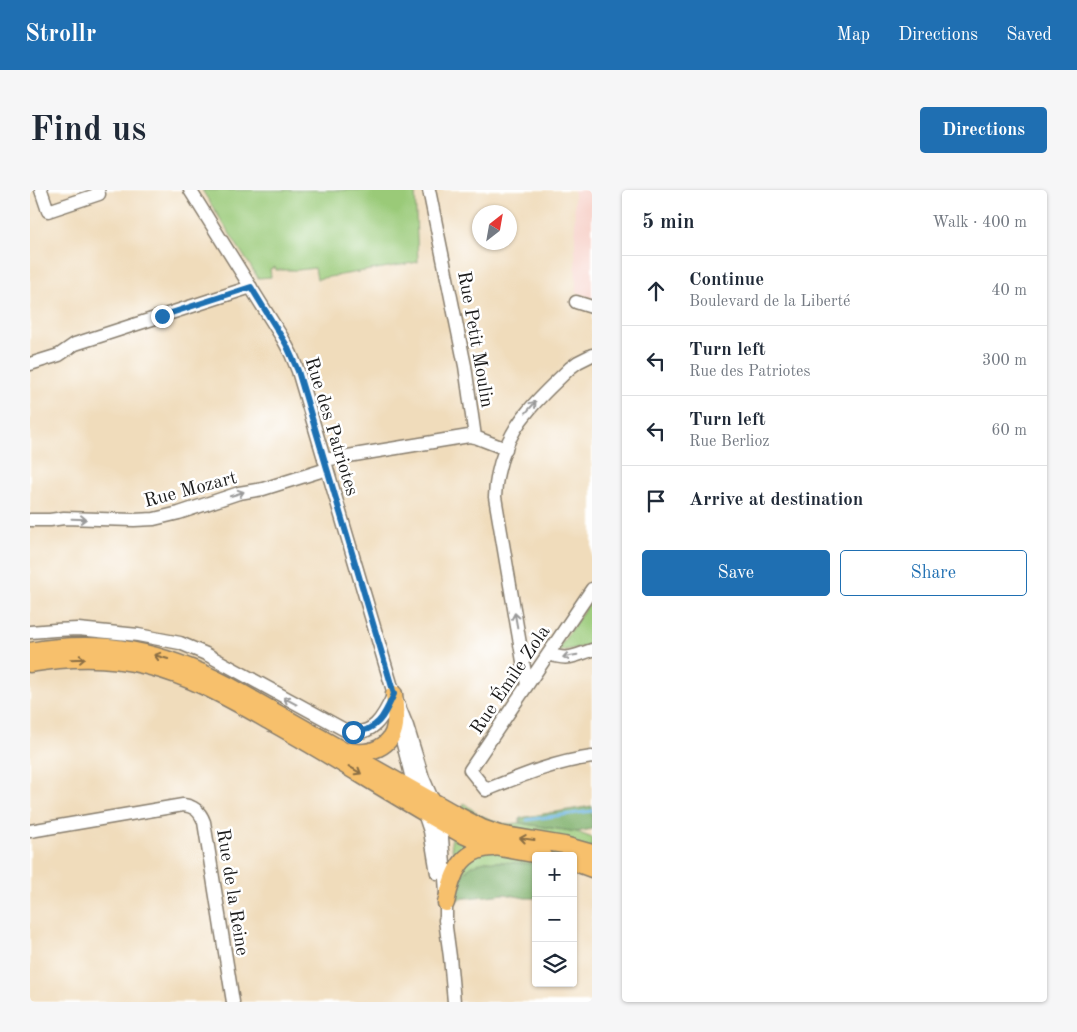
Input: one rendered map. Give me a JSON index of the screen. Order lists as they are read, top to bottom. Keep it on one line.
{"streets":{"street":["Rue Petit Moulin","Rue des Patriotes","Rue Mozart","Rue Émile Zola","Rue de la Reine"]},"crossings":[["Rue Petit Moulin","Rue Mozart"],["Rue des Patriotes","Rue Mozart"]],"one_way":["Rue Mozart"],"north":"top right","page":{"header":"Strollr","nav":["Map","Directions","Saved"],"buttons":["Directions",["Save","Share"]],"title":"Find us","heading":["5 min","Walk · 400 m"],"list":[["Continue","Boulevard de la Liberté","40 m"],["Turn left","Rue des Patriotes","300 m"],["Turn left","Rue Berlioz","60 m"],"Arrive at destination"],"map_buttons":["+","−"]}}
